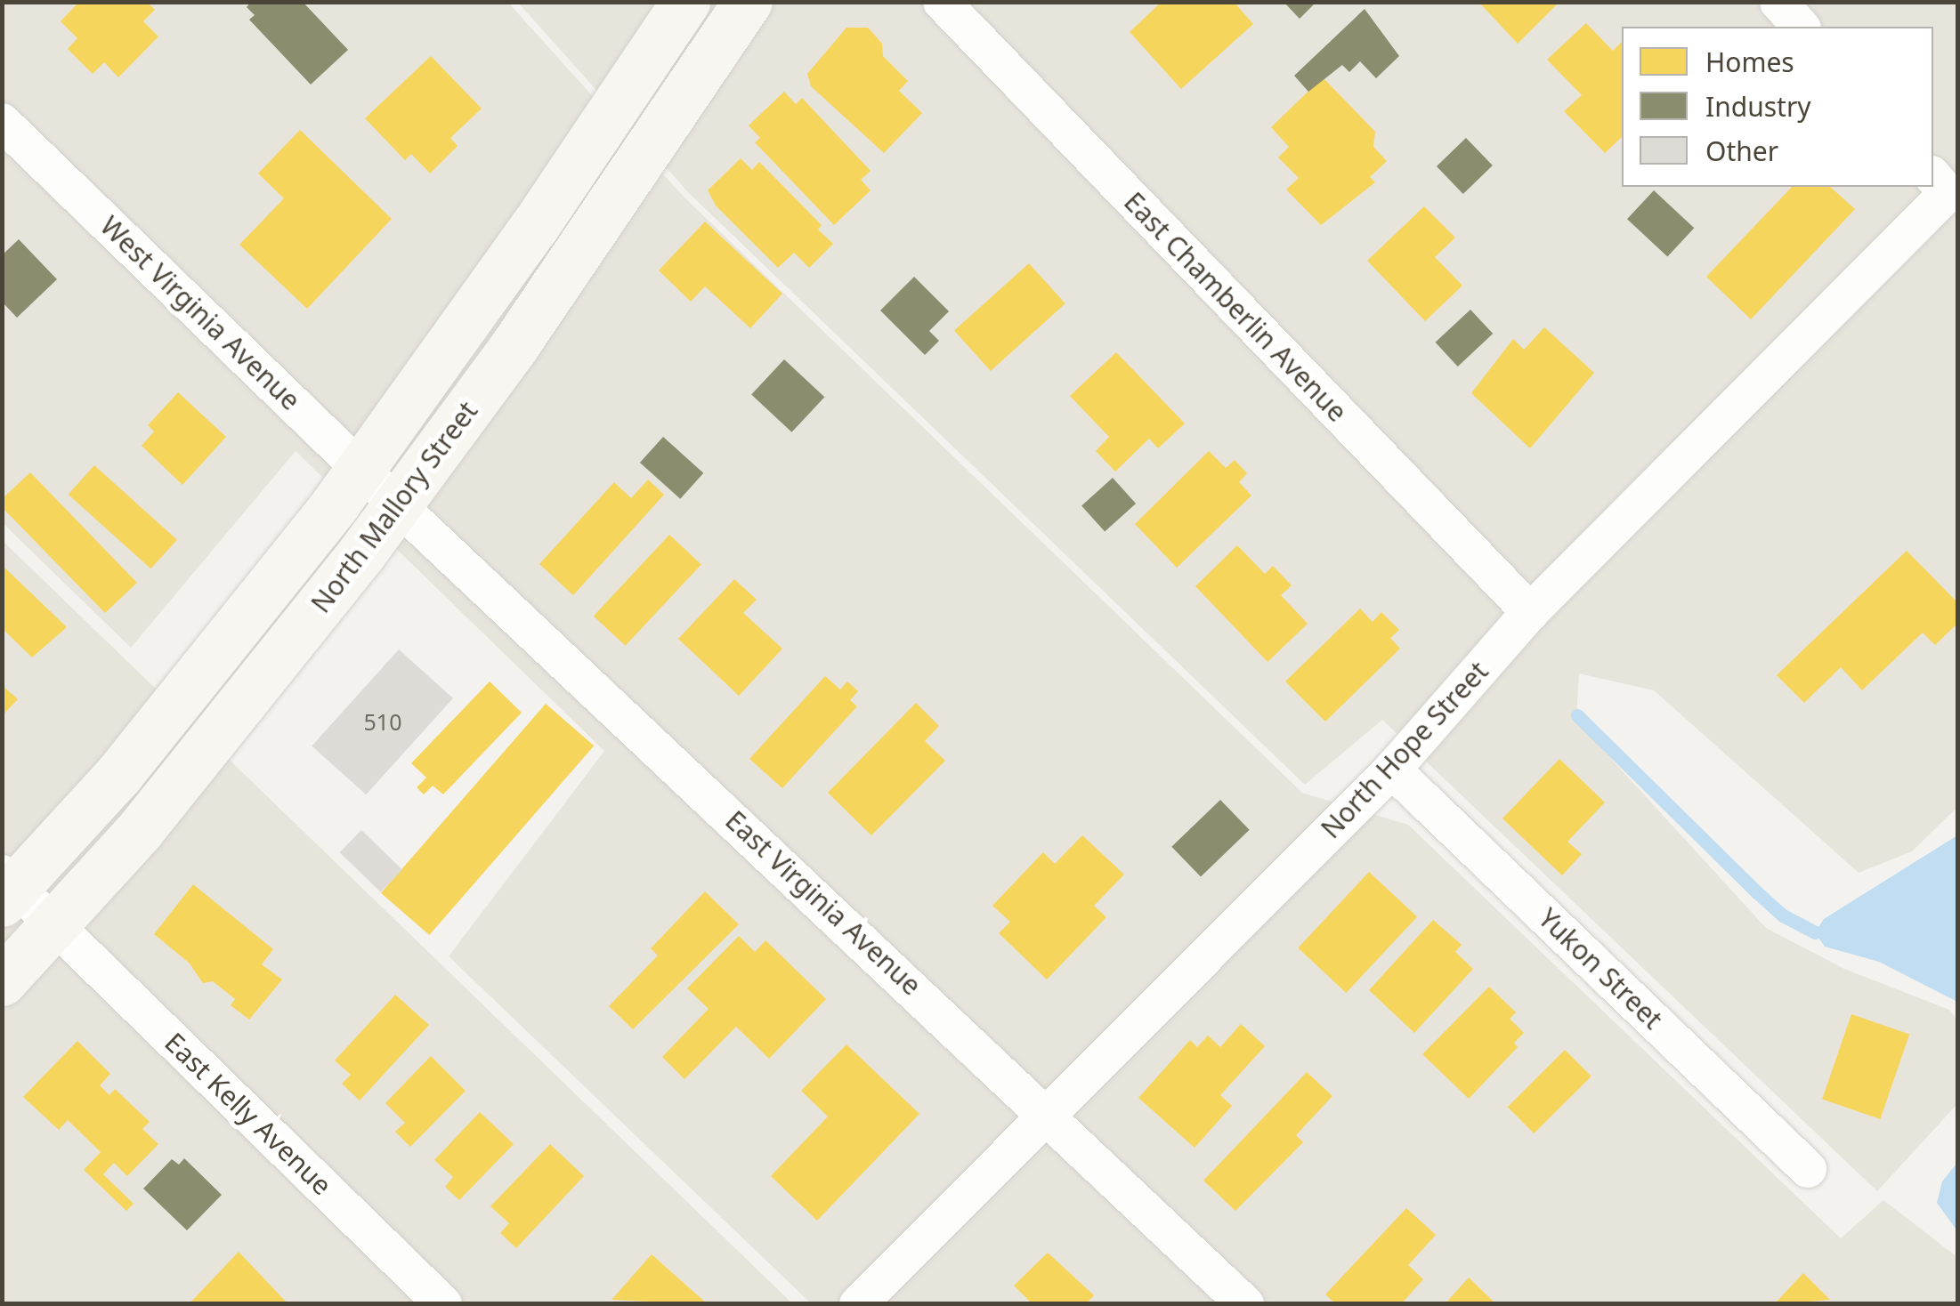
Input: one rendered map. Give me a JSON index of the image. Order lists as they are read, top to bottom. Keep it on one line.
{"streets":{"main road":["North Mallory Street"],"street":["East Chamberlin Avenue","West Virginia Avenue","North Hope Street","East Virginia Avenue","Yukon Street","East Kelly Avenue"]},"crossings":[["East Chamberlin Avenue","North Hope Street"],["West Virginia Avenue","North Mallory Street"],["West Virginia Avenue","East Virginia Avenue"],["North Mallory Street","East Virginia Avenue"],["North Mallory Street","East Kelly Avenue"],["North Hope Street","East Virginia Avenue"],["North Hope Street","Yukon Street"]],"house_numbers":["510"],"legend":["Homes","Industry","Other"]}
